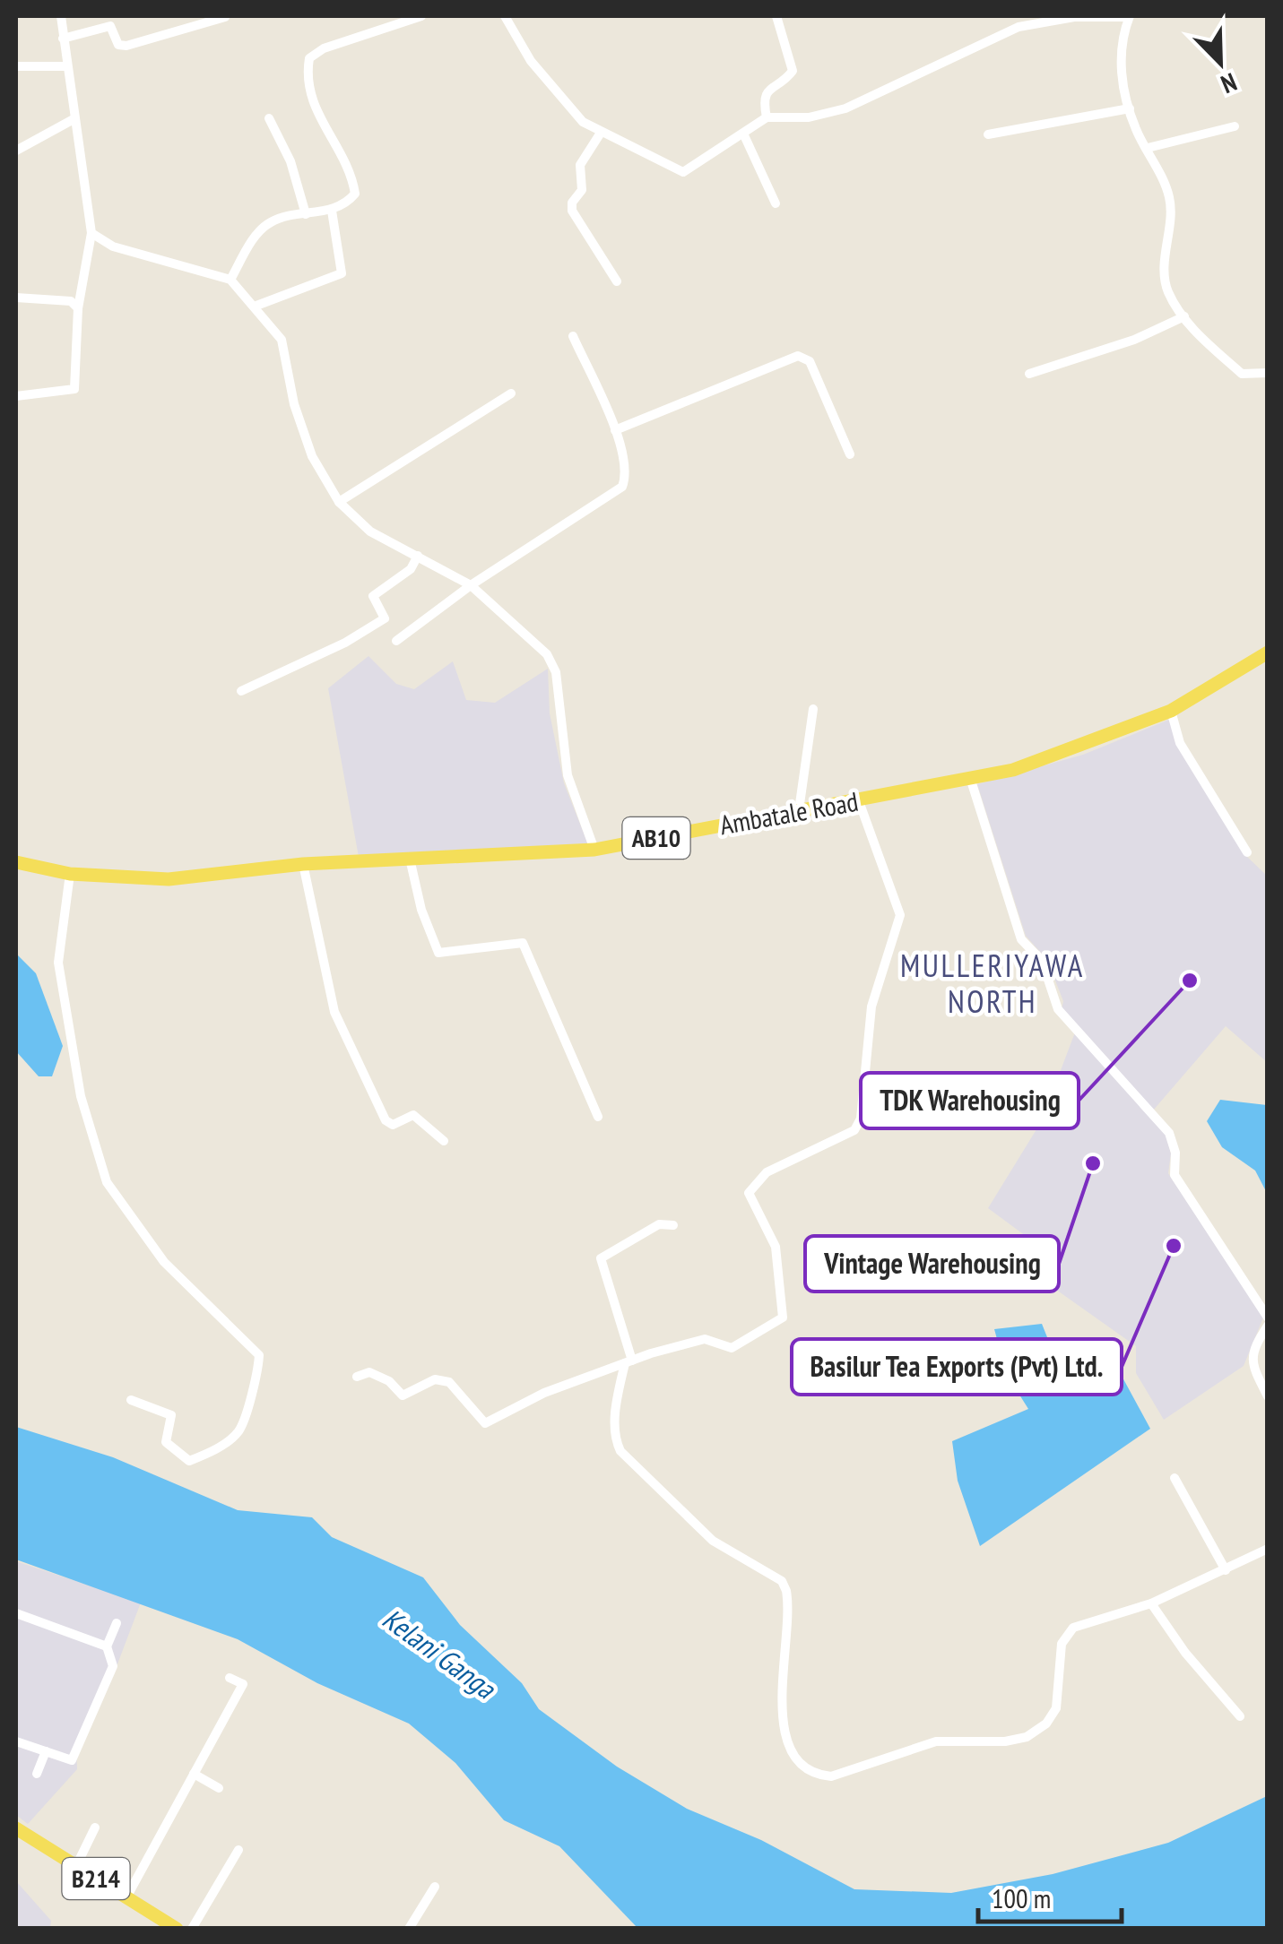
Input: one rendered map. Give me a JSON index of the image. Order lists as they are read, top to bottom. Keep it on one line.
{"streets":{"main road":["Ambatale Road","AB10","B214"]},"districts":["MULLERIYAWA NORTH"],"water":["Kelani Ganga"],"places":["TDK Warehousing","Vintage Warehousing","Basilur Tea Exports (Pvt) Ltd."],"scale_bar":"100 m","north":"bottom right"}
